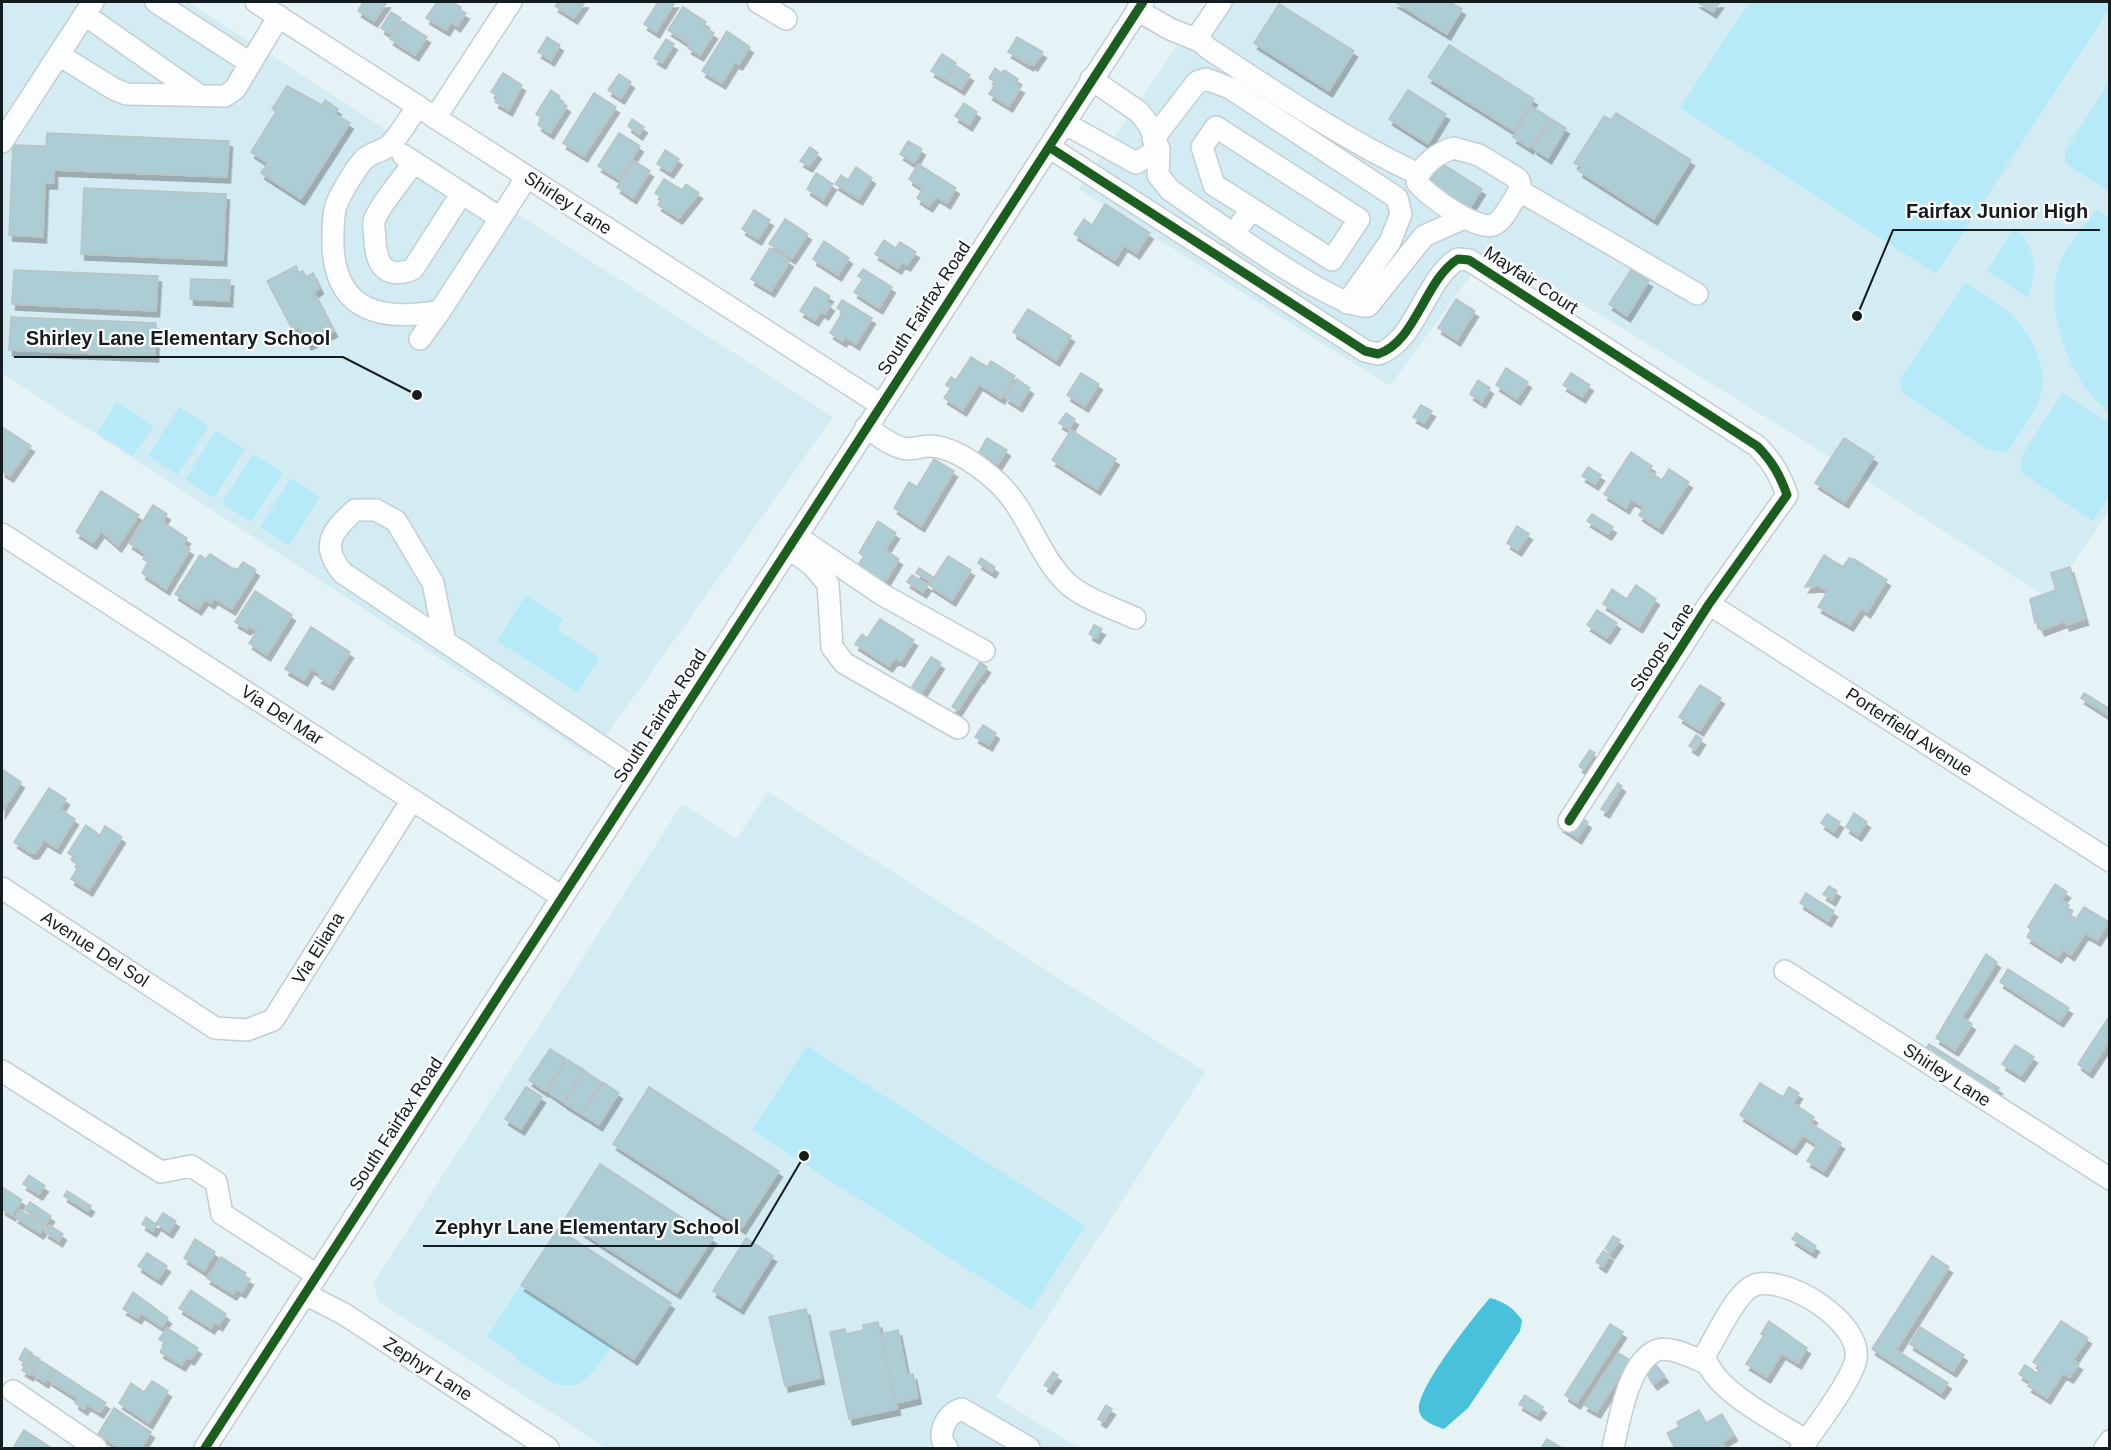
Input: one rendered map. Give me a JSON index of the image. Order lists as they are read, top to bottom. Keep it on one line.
{"streets":{"street":["Shirley Lane","Mayfair Court","South Fairfax Road","Stoops Lane","Via Del Mar","Porterfield Avenue","Via Eliana","Avenue Del Sol","Zephyr Lane"]},"crossings":[["Shirley Lane","South Fairfax Road"],["Mayfair Court","South Fairfax Road"],["Mayfair Court","Stoops Lane"],["South Fairfax Road","Via Del Mar"],["South Fairfax Road","Zephyr Lane"],["Stoops Lane","Porterfield Avenue"],["Via Del Mar","Via Eliana"],["Via Eliana","Avenue Del Sol"]],"places":["Fairfax Junior High","Shirley Lane Elementary School","Zephyr Lane Elementary School"]}
